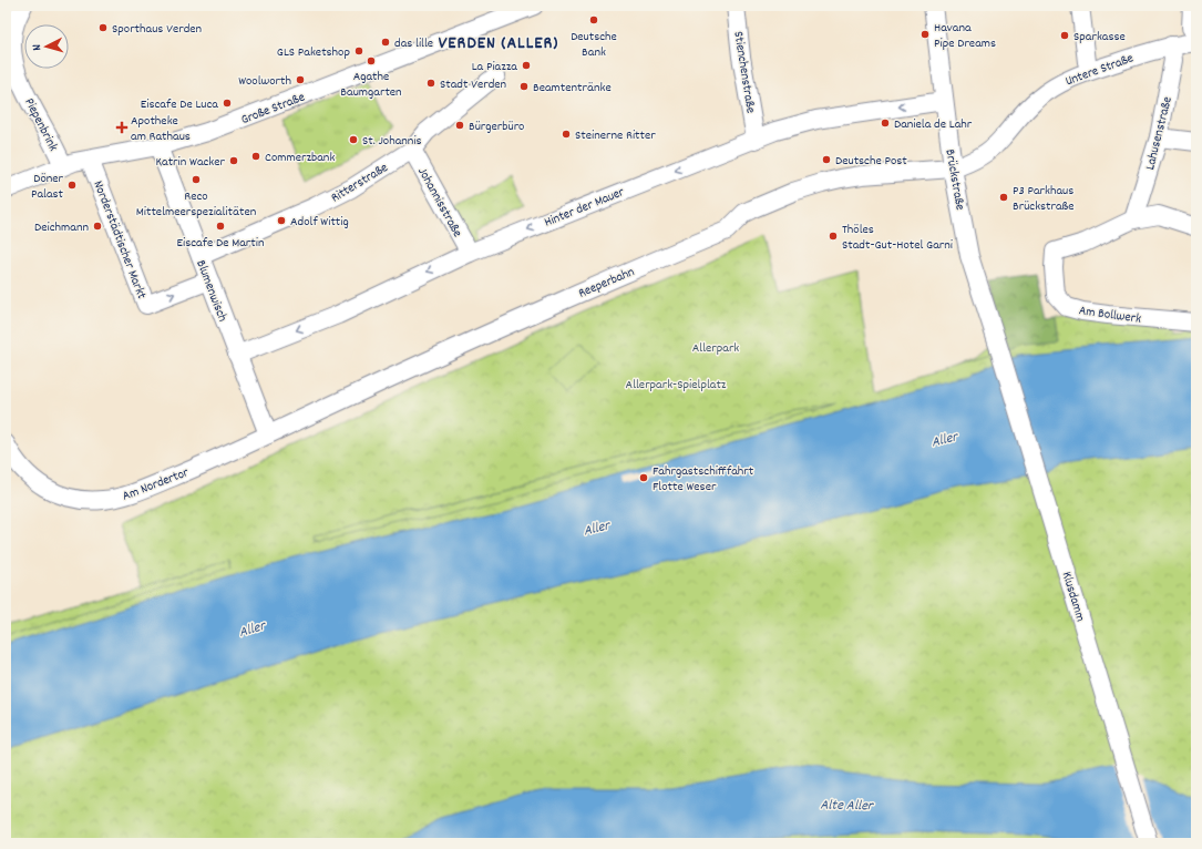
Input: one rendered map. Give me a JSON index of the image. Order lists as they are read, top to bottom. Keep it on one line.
{"streets":{"street":["Untere Straße","Stienchenstraße","Große Straße","Piepenbrink","Lahusenstraße","Brückstraße","Ritterstraße","Johannisstraße","Hinter der Mauer","Norderstädtischer Markt","Reeperbahn","Blumenwisch","Am Bollwerk","Am Nordertor","Klusdamm"]},"crossings":[["Untere Straße","Lahusenstraße"],["Untere Straße","Brückstraße"],["Untere Straße","Reeperbahn"],["Stienchenstraße","Hinter der Mauer"],["Große Straße","Piepenbrink"],["Große Straße","Norderstädtischer Markt"],["Große Straße","Blumenwisch"],["Lahusenstraße","Am Bollwerk"],["Brückstraße","Hinter der Mauer"],["Brückstraße","Reeperbahn"],["Brückstraße","Klusdamm"],["Ritterstraße","Johannisstraße"],["Ritterstraße","Blumenwisch"],["Johannisstraße","Hinter der Mauer"],["Hinter der Mauer","Blumenwisch"],["Norderstädtischer Markt","Blumenwisch"],["Reeperbahn","Blumenwisch"],["Reeperbahn","Am Nordertor"],["Blumenwisch","Am Nordertor"]],"one_way":["Hinter der Mauer"],"districts":["VERDEN (ALLER)"],"water":["Aller","Alte Aller"],"parks":["Allerpark","Allerpark-Spielplatz"],"places":{"other":["Deutsche Bank","Sporthaus Verden","Havana Pipe Dreams","Sparkasse","das lille","GLS Paketshop","Agathe Baumgarten","La Piazza","Woolworth","Stadt Verden","Beamtentränke","Eiscafe De Luca","Daniela de Lahr","Bürgerbüro","Steinerne Ritter","St. Johannis","Commerzbank","Deutsche Post","Katrin Wacker","Reco Mittelmeerspezialitäten","Döner Palast","P3 Parkhaus Brückstraße","Adolf Wittig","Deichmann","Eiscafe De Martin","Thöles Stadt-Gut-Hotel Garni","Fahrgastschifffahrt Flotte Weser"],"health":["Apotheke am Rathaus"]},"north":"left"}
